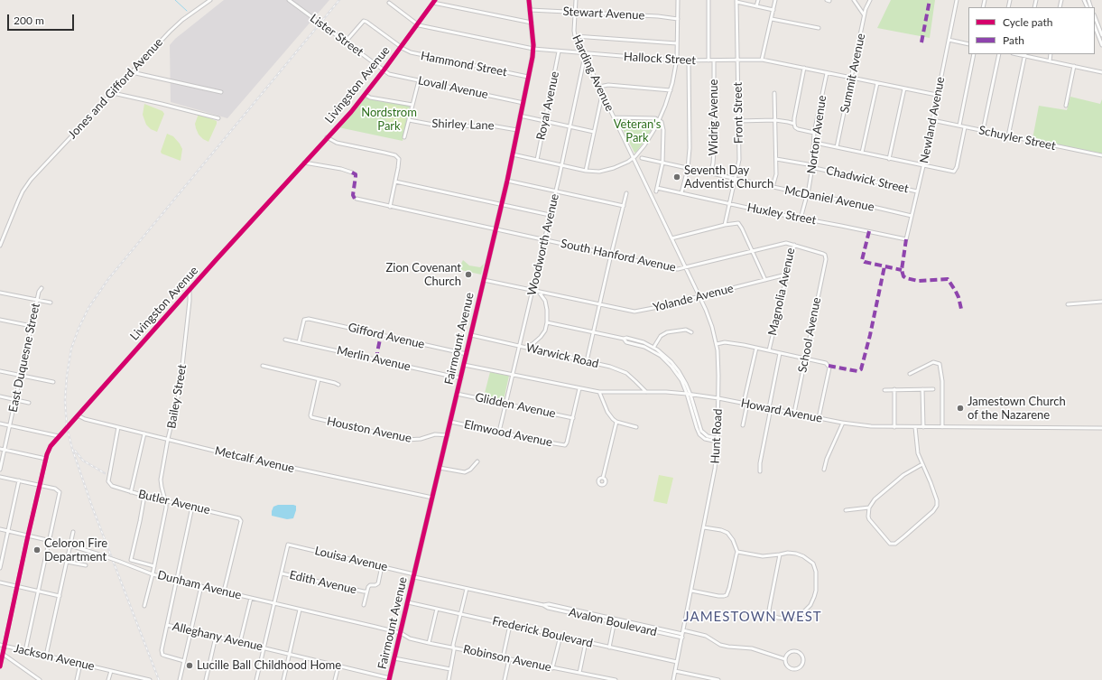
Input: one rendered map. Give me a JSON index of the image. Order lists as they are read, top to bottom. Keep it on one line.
{"streets":{"main road":["Fairmount Avenue"],"street":["Stewart Avenue","Lister Street","Hallock Street","Hammond Street","Harding Avenue","Summit Avenue","Livingston Avenue","Lovall Avenue","Jones and Gifford Avenue","Royal Avenue","Front Street","Widrig Avenue","Newland Avenue","Shirley Lane","Norton Avenue","Schuyler Street","Chadwick Street","McDaniel Avenue","Huxley Street","Woodworth Avenue","South Hanford Avenue","Magnolia Avenue","Yolande Avenue","School Avenue","Gifford Avenue","Warwick Road","East Duquesne Street","Merlin Avenue","Bailey Street","Glidden Avenue","Howard Avenue","Houston Avenue","Elmwood Avenue","Hunt Road","Metcalf Avenue","Butler Avenue","Louisa Avenue","Edith Avenue","Dunham Avenue","Avalon Boulevard","Frederick Boulevard","Alleghany Avenue","Jackson Avenue","Robinson Avenue"]},"crossings":[["Stewart Avenue","Harding Avenue"],["Stewart Avenue","Fairmount Avenue"],["Lister Street","Hammond Street"],["Lister Street","Livingston Avenue"],["Lister Street","Lovall Avenue"],["Hallock Street","Harding Avenue"],["Hallock Street","Summit Avenue"],["Hallock Street","Livingston Avenue"],["Hallock Street","Royal Avenue"],["Hallock Street","Front Street"],["Hallock Street","Widrig Avenue"],["Hallock Street","Newland Avenue"],["Hallock Street","Norton Avenue"],["Hallock Street","Woodworth Avenue"],["Hallock Street","Fairmount Avenue"],["Hammond Street","Livingston Avenue"],["Hammond Street","Fairmount Avenue"],["Harding Avenue","Woodworth Avenue"],["Harding Avenue","Hunt Road"],["Livingston Avenue","Lovall Avenue"],["Livingston Avenue","Bailey Street"],["Livingston Avenue","Metcalf Avenue"],["Livingston Avenue","Dunham Avenue"],["Livingston Avenue","Jackson Avenue"],["Lovall Avenue","Fairmount Avenue"],["Front Street","McDaniel Avenue"],["Front Street","Huxley Street"],["Widrig Avenue","McDaniel Avenue"],["Newland Avenue","Schuyler Street"],["Newland Avenue","Chadwick Street"],["Newland Avenue","McDaniel Avenue"],["Newland Avenue","Huxley Street"],["Shirley Lane","Fairmount Avenue"],["Norton Avenue","Chadwick Street"],["Norton Avenue","McDaniel Avenue"],["Norton Avenue","Huxley Street"],["McDaniel Avenue","Huxley Street"],["Woodworth Avenue","South Hanford Avenue"],["Woodworth Avenue","Yolande Avenue"],["Woodworth Avenue","Warwick Road"],["Woodworth Avenue","Glidden Avenue"],["Woodworth Avenue","Howard Avenue"],["Woodworth Avenue","Elmwood Avenue"],["South Hanford Avenue","Magnolia Avenue"],["South Hanford Avenue","Fairmount Avenue"],["South Hanford Avenue","Hunt Road"],["Magnolia Avenue","Yolande Avenue"],["Magnolia Avenue","School Avenue"],["Yolande Avenue","Fairmount Avenue"],["Yolande Avenue","Hunt Road"],["School Avenue","Howard Avenue"],["Gifford Avenue","Fairmount Avenue"],["Gifford Avenue","Merlin Avenue"],["Fairmount Avenue","Warwick Road"],["Fairmount Avenue","Merlin Avenue"],["Fairmount Avenue","Glidden Avenue"],["Fairmount Avenue","Howard Avenue"],["Fairmount Avenue","Houston Avenue"],["Fairmount Avenue","Elmwood Avenue"],["Fairmount Avenue","Metcalf Avenue"],["Fairmount Avenue","Louisa Avenue"],["Fairmount Avenue","Dunham Avenue"],["Fairmount Avenue","Avalon Boulevard"],["Fairmount Avenue","Frederick Boulevard"],["Fairmount Avenue","Alleghany Avenue"],["Fairmount Avenue","Robinson Avenue"],["Warwick Road","Howard Avenue"],["Bailey Street","Metcalf Avenue"],["Bailey Street","Butler Avenue"],["Bailey Street","Dunham Avenue"],["Glidden Avenue","Elmwood Avenue"],["Howard Avenue","Hunt Road"],["Hunt Road","Avalon Boulevard"],["Hunt Road","Frederick Boulevard"],["Metcalf Avenue","Butler Avenue"],["Butler Avenue","Dunham Avenue"],["Louisa Avenue","Edith Avenue"],["Louisa Avenue","Avalon Boulevard"],["Dunham Avenue","Robinson Avenue"]],"districts":["JAMESTOWN WEST"],"parks":["Nordstrom Park","Veteran's Park"],"places":["Seventh Day Adventist Church","Zion Covenant Church","Jamestown Church of the Nazarene","Celoron Fire Department","Lucille Ball Childhood Home"],"legend":["Cycle path","Path"],"scale_bar":"200 m"}
